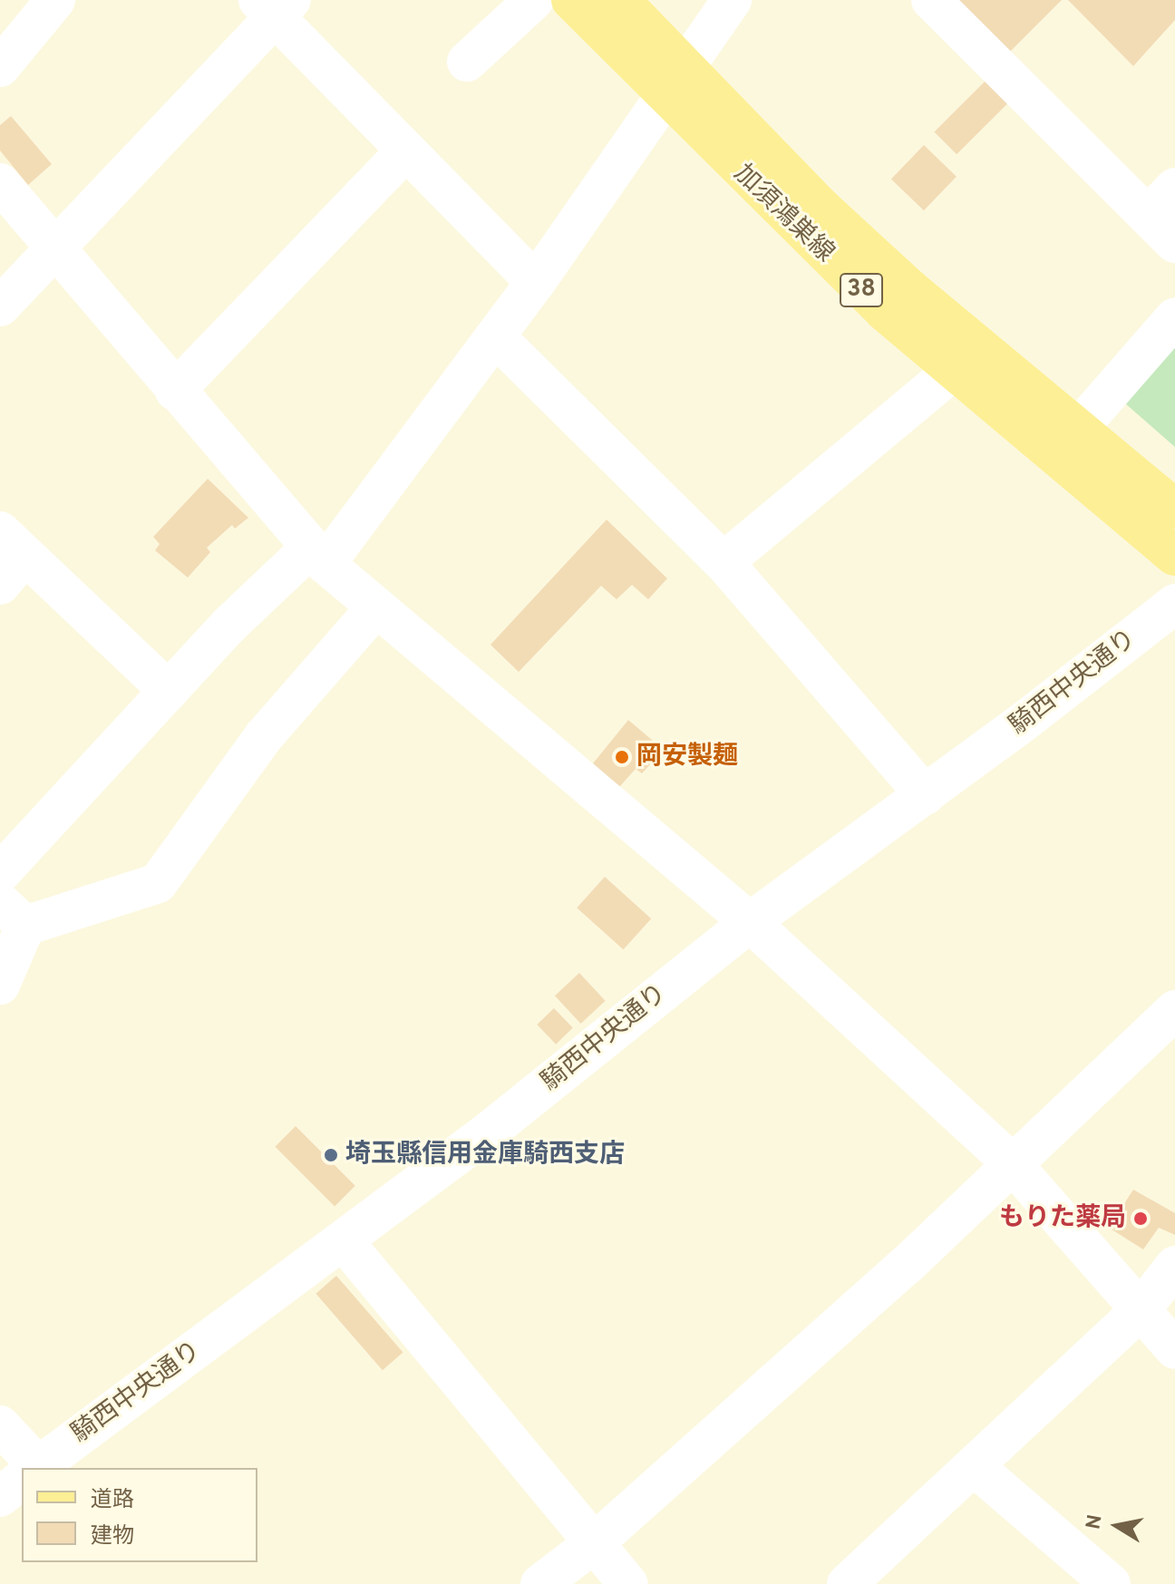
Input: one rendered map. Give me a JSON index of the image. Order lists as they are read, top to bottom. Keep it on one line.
{"streets":{"main road":["加須鴻巣線","38"],"street":["騎西中央通り"]},"places":["岡安製麺","埼玉縣信用金庫騎西支店","もりた薬局"],"legend":["道路","建物"],"north":"left"}
